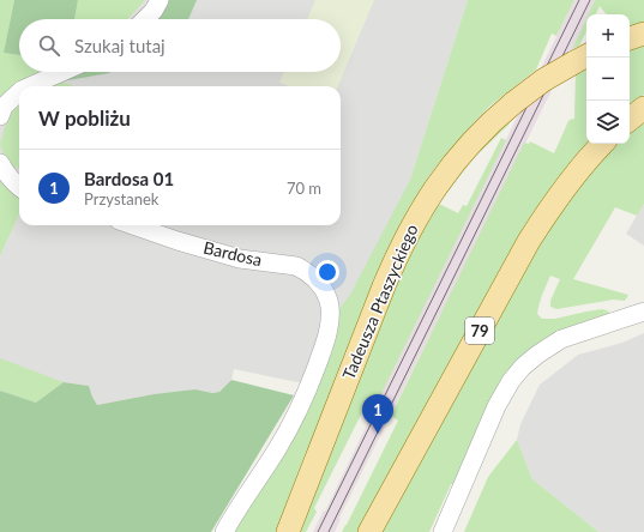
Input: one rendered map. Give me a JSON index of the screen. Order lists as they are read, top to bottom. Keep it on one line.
{"streets":{"main road":["Tadeusza Ptaszyckiego","79"],"street":["Bardosa"]},"page":{"map_buttons":["+","−"],"search":"Szukaj tutaj","heading":"W pobliżu","list":[{"mark":"1","name":"Bardosa 01","note":"Przystanek","value":"70 m"}],"pins":"1"}}
